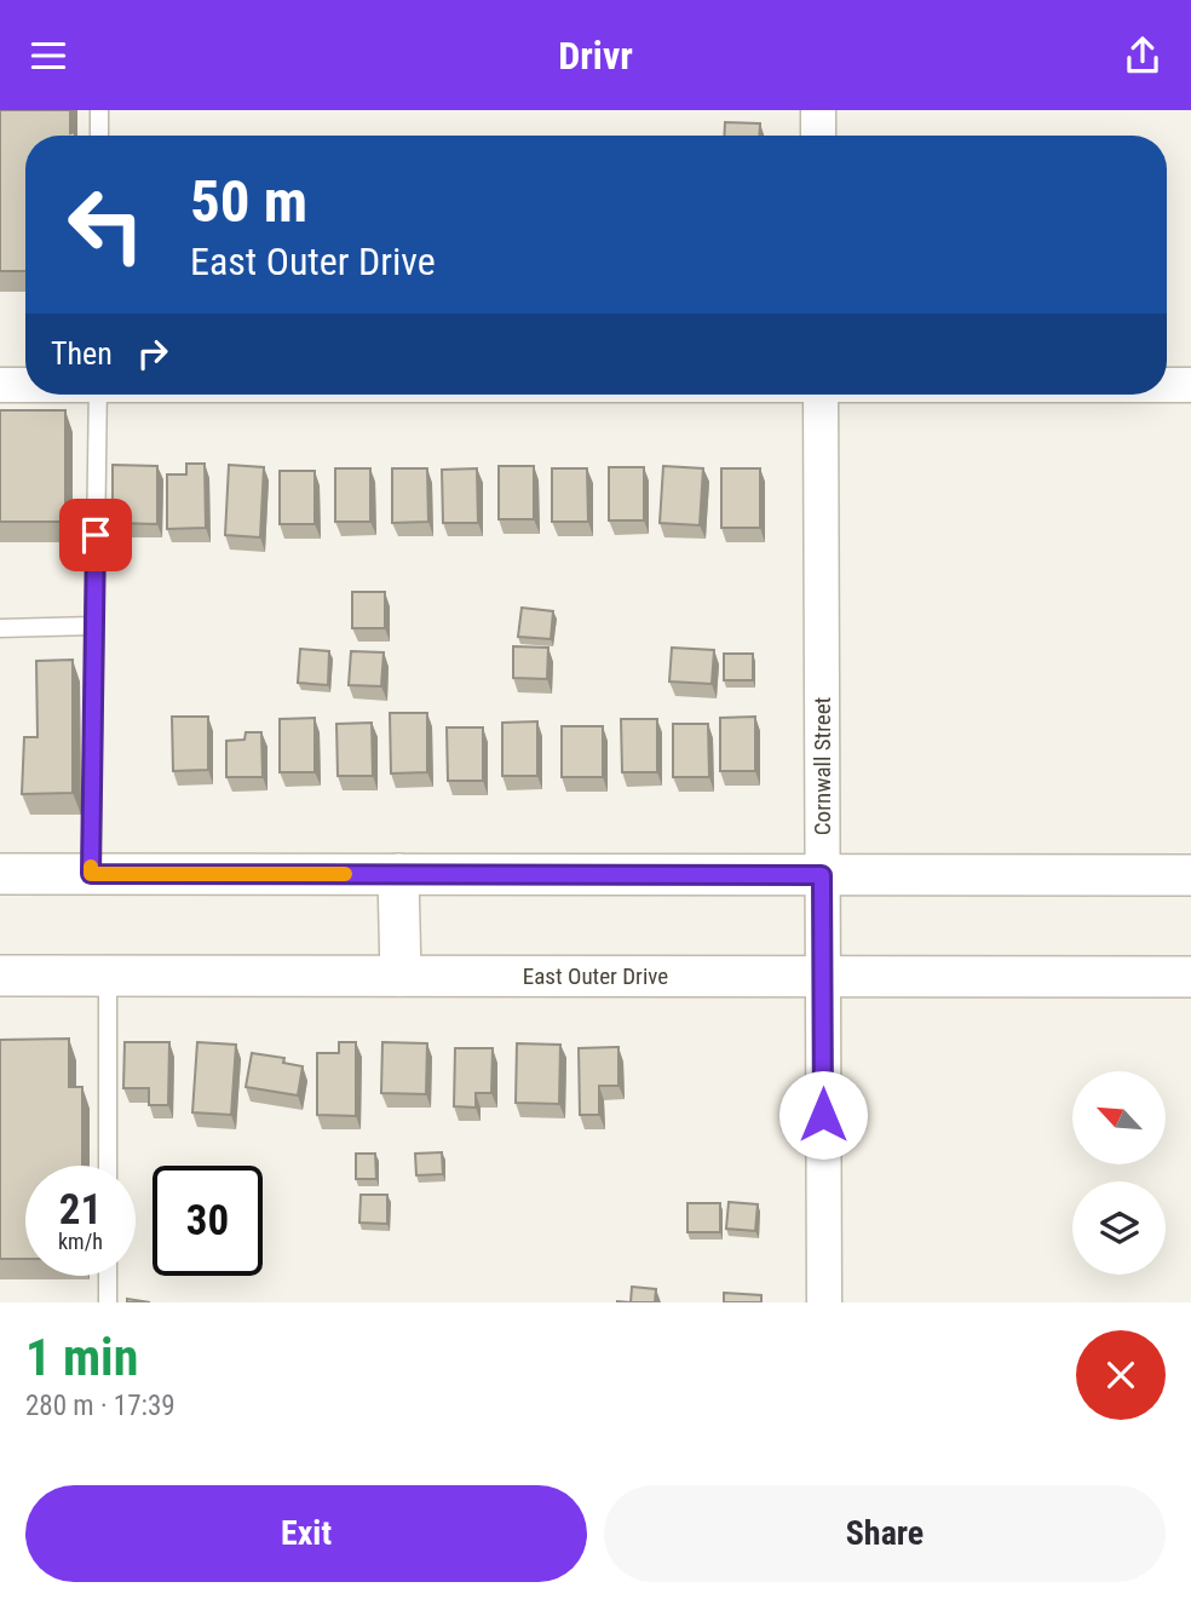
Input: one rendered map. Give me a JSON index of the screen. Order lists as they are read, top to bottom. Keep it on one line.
{"streets":{"street":["Cornwall Street","East Outer Drive"]},"crossings":[["Cornwall Street","East Outer Drive"]],"north":"top left","page":{"header":"Drivr","turn":["50 m","East Outer Drive"],"then":"Then","speed":"21 km/h","limit":"30","heading":["1 min","280 m · 17:39"],"buttons":["Exit","Share"]}}
